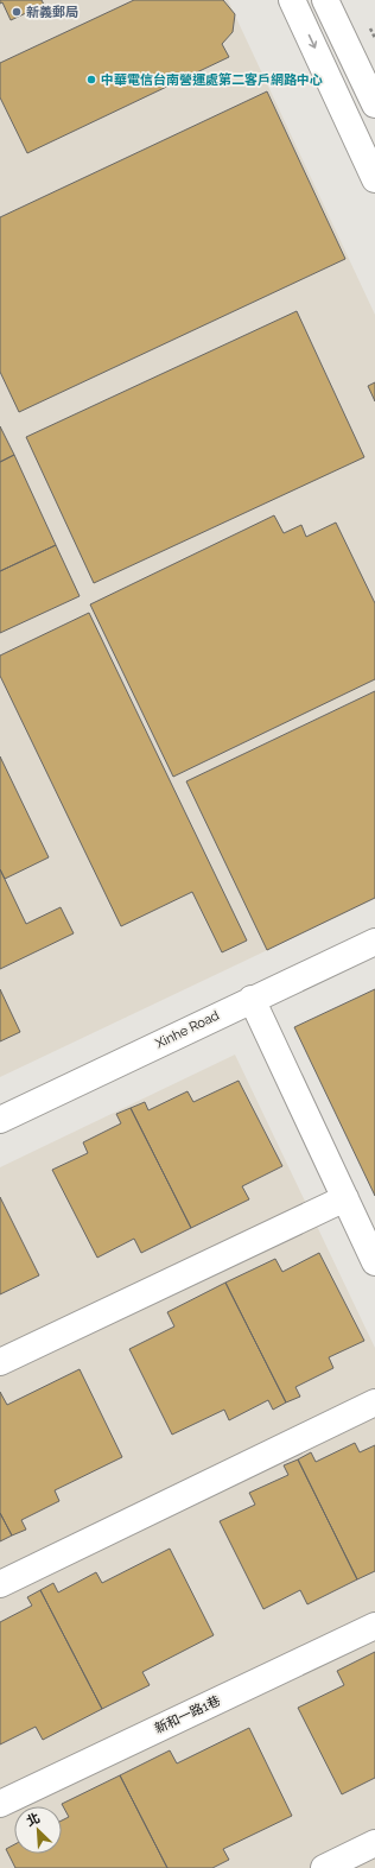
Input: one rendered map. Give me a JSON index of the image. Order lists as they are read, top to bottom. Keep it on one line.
{"streets":{"street":["Xinhe Road","新和一路1巷"]},"places":["新義郵局","中華電信台南營運處第二客戶網路中心"],"north":"top left"}
